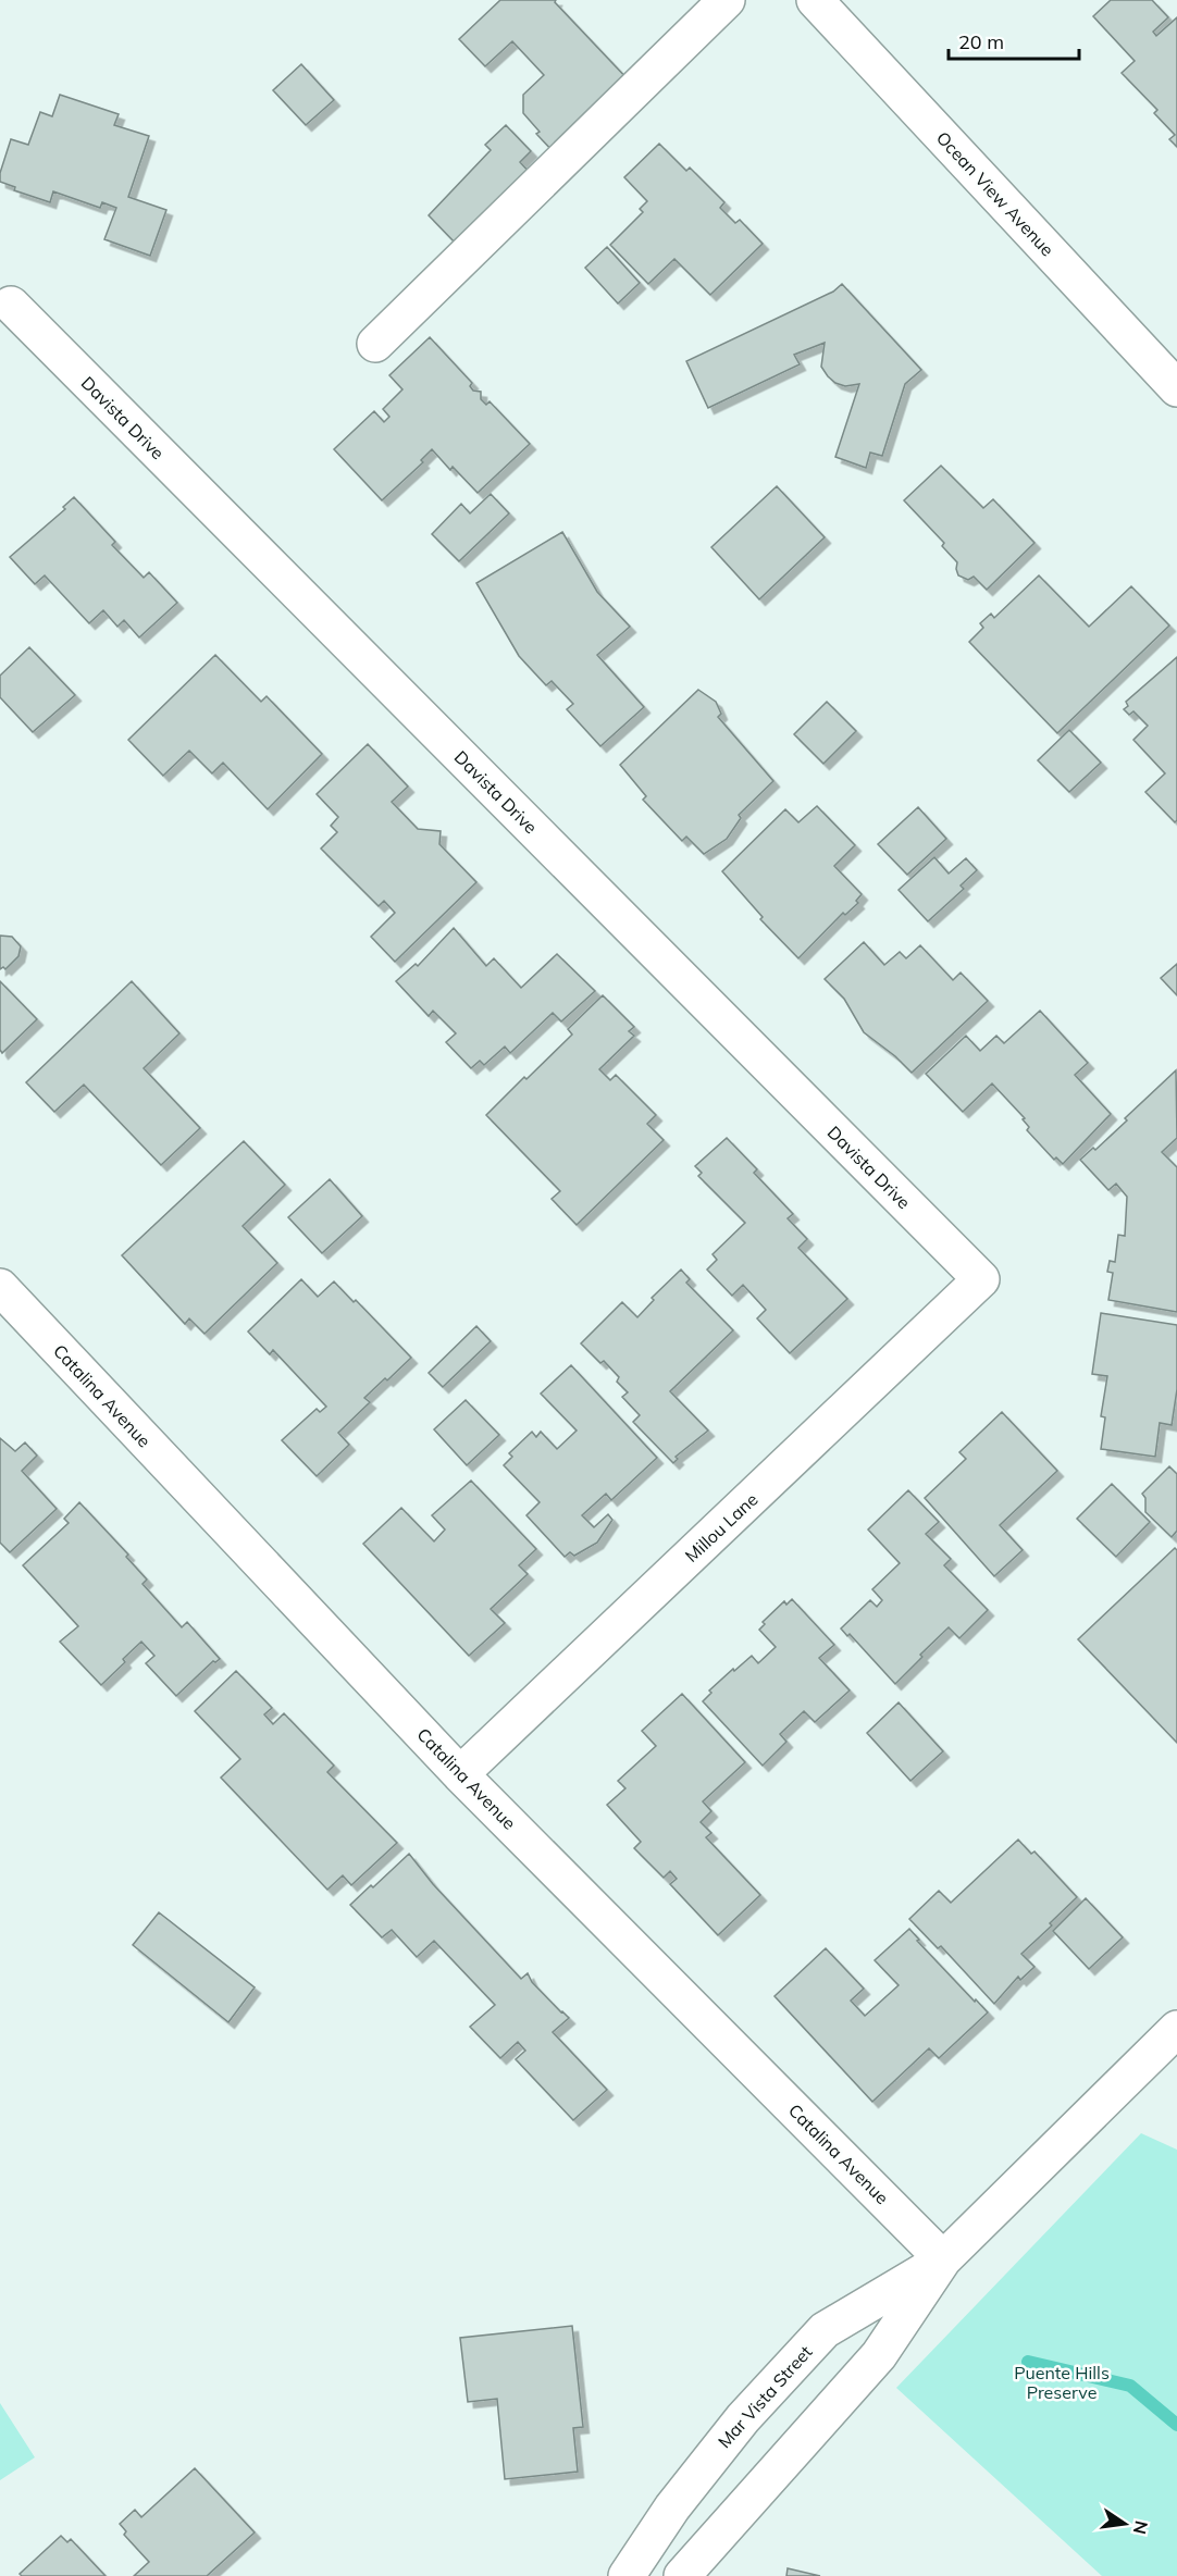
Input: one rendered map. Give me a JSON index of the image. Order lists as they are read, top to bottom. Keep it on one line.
{"streets":{"street":["Ocean View Avenue","Davista Drive","Catalina Avenue","Millou Lane","Mar Vista Street"]},"crossings":[["Davista Drive","Millou Lane"],["Catalina Avenue","Millou Lane"],["Catalina Avenue","Mar Vista Street"]],"parks":["Puente Hills Preserve"],"scale_bar":"20 m","north":"right"}
